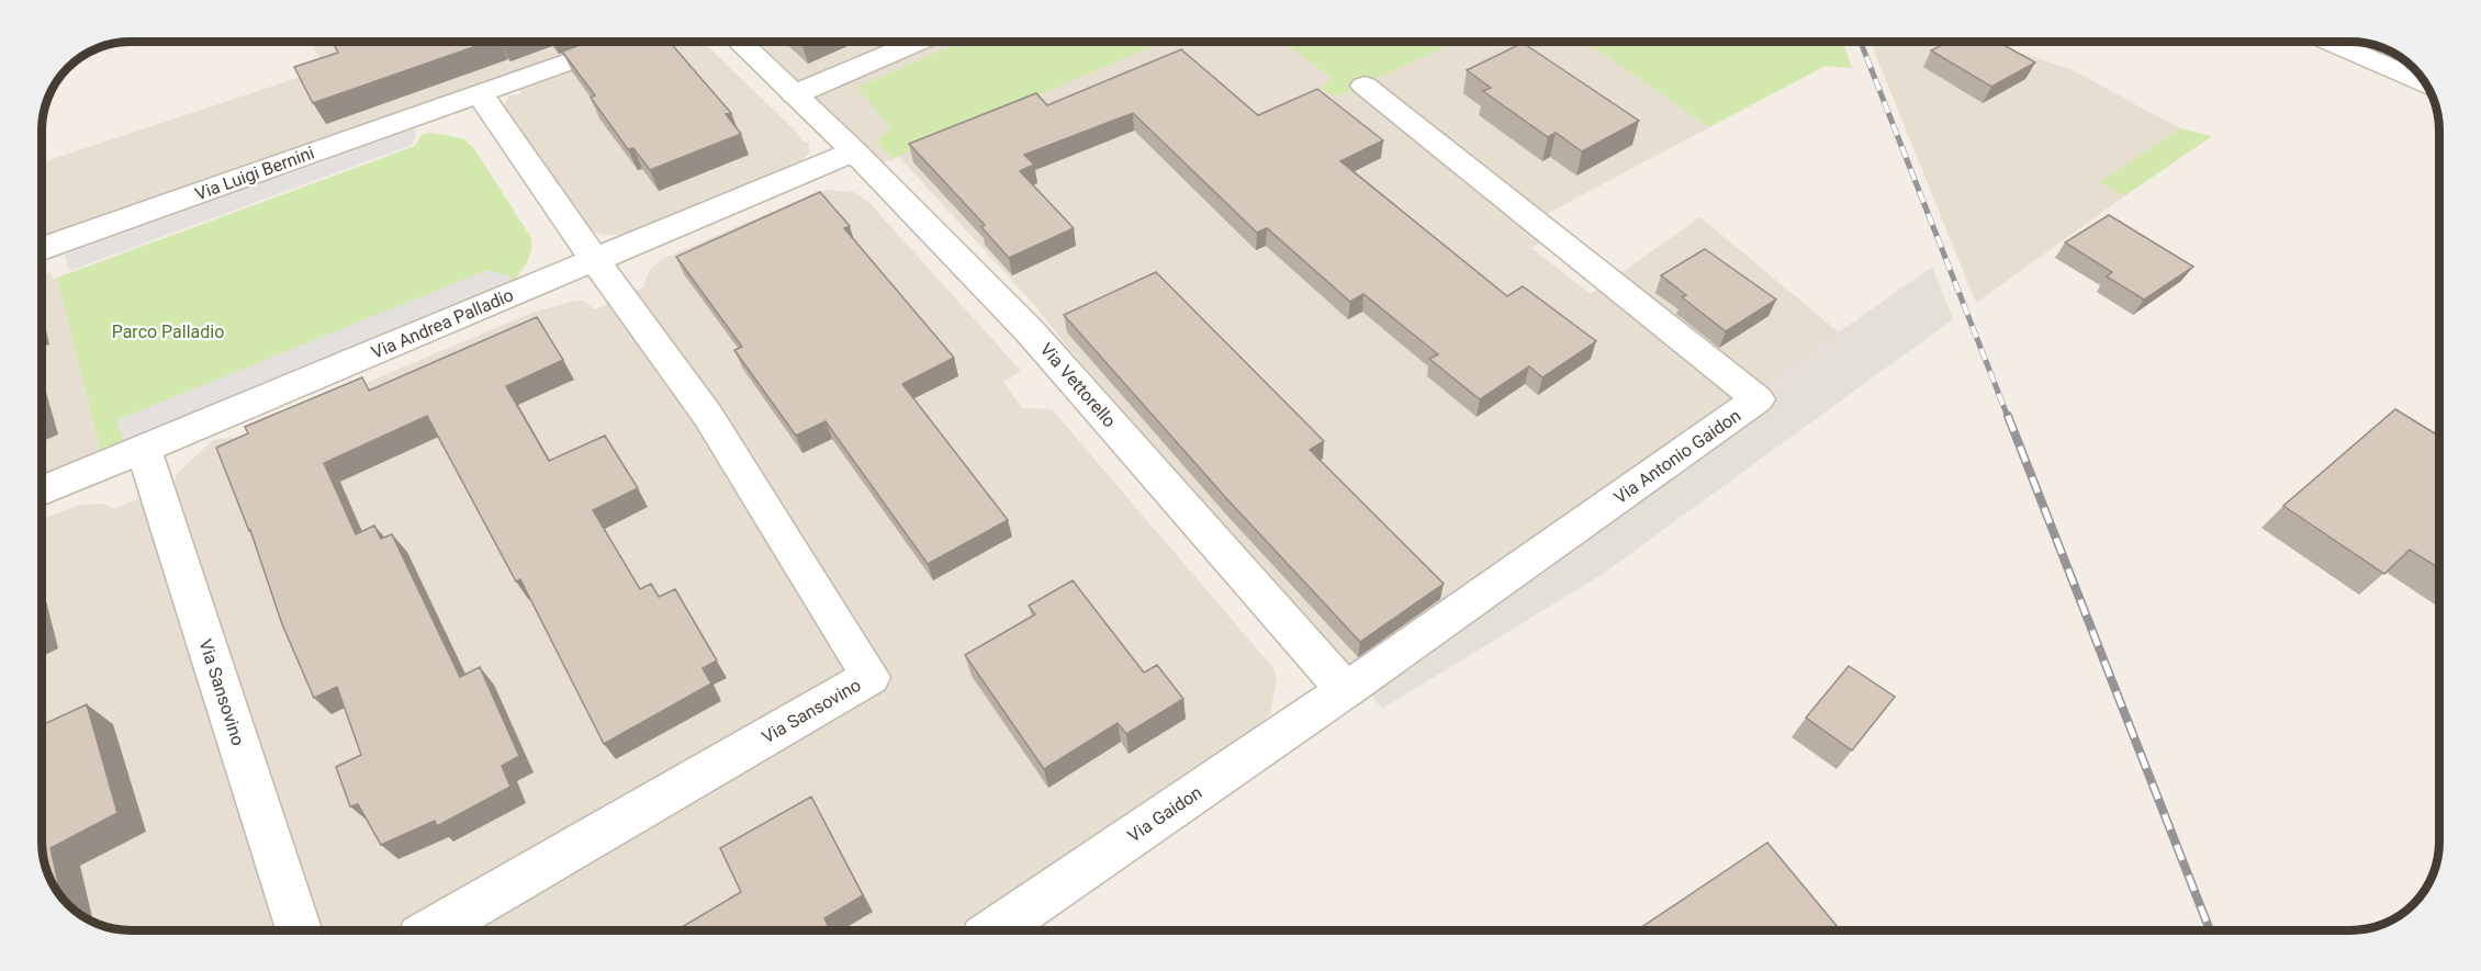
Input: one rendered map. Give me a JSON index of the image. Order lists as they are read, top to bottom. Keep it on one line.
{"streets":{"street":["Via Luigi Bernini","Via Andrea Palladio","Via Vettorello","Via Antonio Gaidon","Via Sansovino","Via Gaidon"]},"crossings":[["Via Andrea Palladio","Via Vettorello"],["Via Andrea Palladio","Via Sansovino"],["Via Vettorello","Via Antonio Gaidon"],["Via Vettorello","Via Gaidon"],["Via Antonio Gaidon","Via Gaidon"]],"parks":["Parco Palladio"]}
